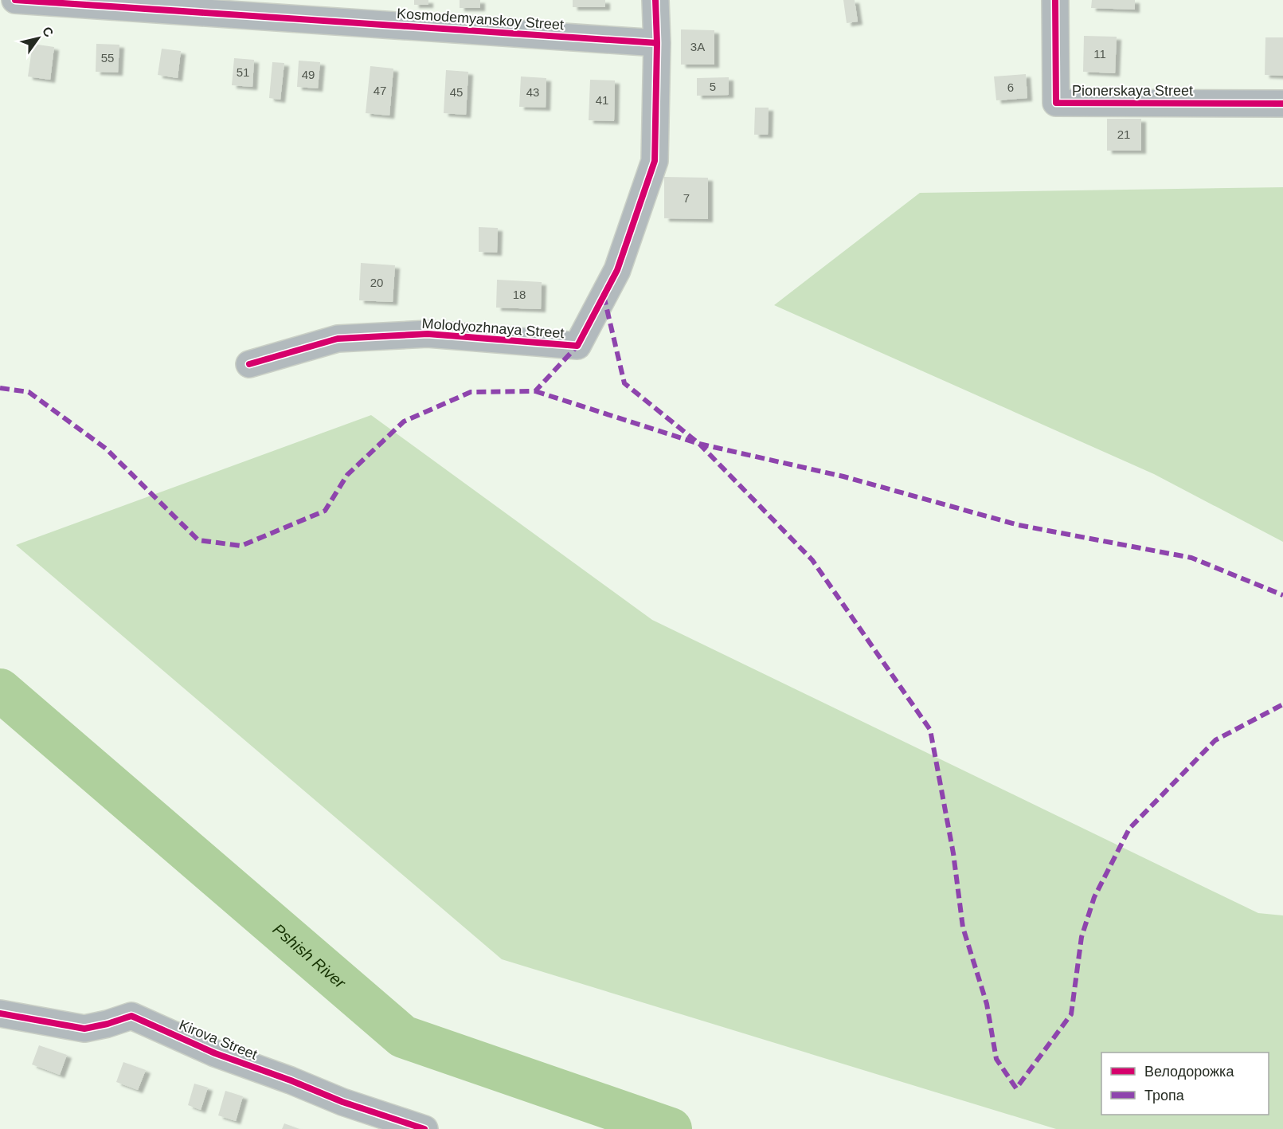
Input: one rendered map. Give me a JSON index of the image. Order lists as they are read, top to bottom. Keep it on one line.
{"streets":{"street":["Kosmodemyanskoy Street","Pionerskaya Street","Molodyozhnaya Street","Kirova Street"]},"crossings":[["Kosmodemyanskoy Street","Molodyozhnaya Street"]],"water":["Pshish River"],"house_numbers":["3А","11","55","51","49","5","6","47","45","43","41","21","7","20","18"],"legend":["Велодорожка","Тропа"],"north":"top right"}
